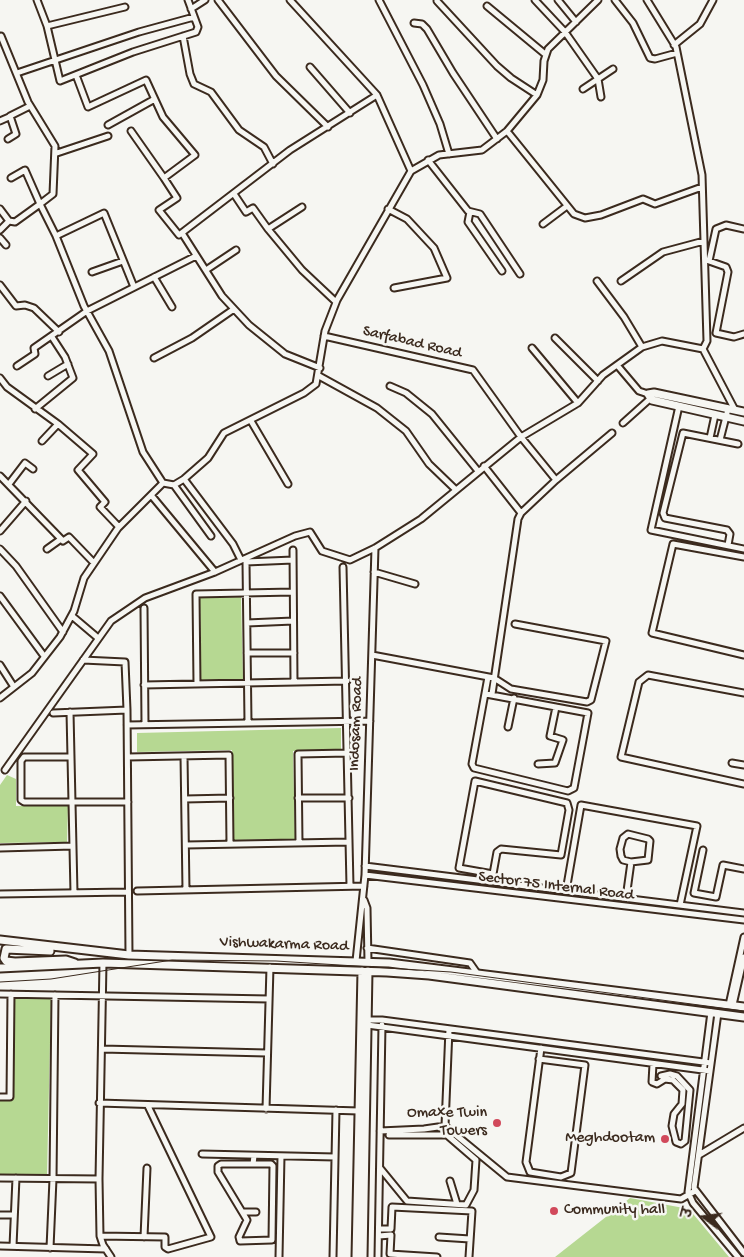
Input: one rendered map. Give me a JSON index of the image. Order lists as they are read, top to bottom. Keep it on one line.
{"streets":{"main road":["Vishwakarma Road"],"street":["Sarfabad Road","Indosam Road","Sector 75 Internal Road"]},"crossings":[["Indosam Road","Sector 75 Internal Road"],["Indosam Road","Vishwakarma Road"]],"places":["Omaxe Twin Towers","Meghdootam","Community hall"],"north":"left"}
